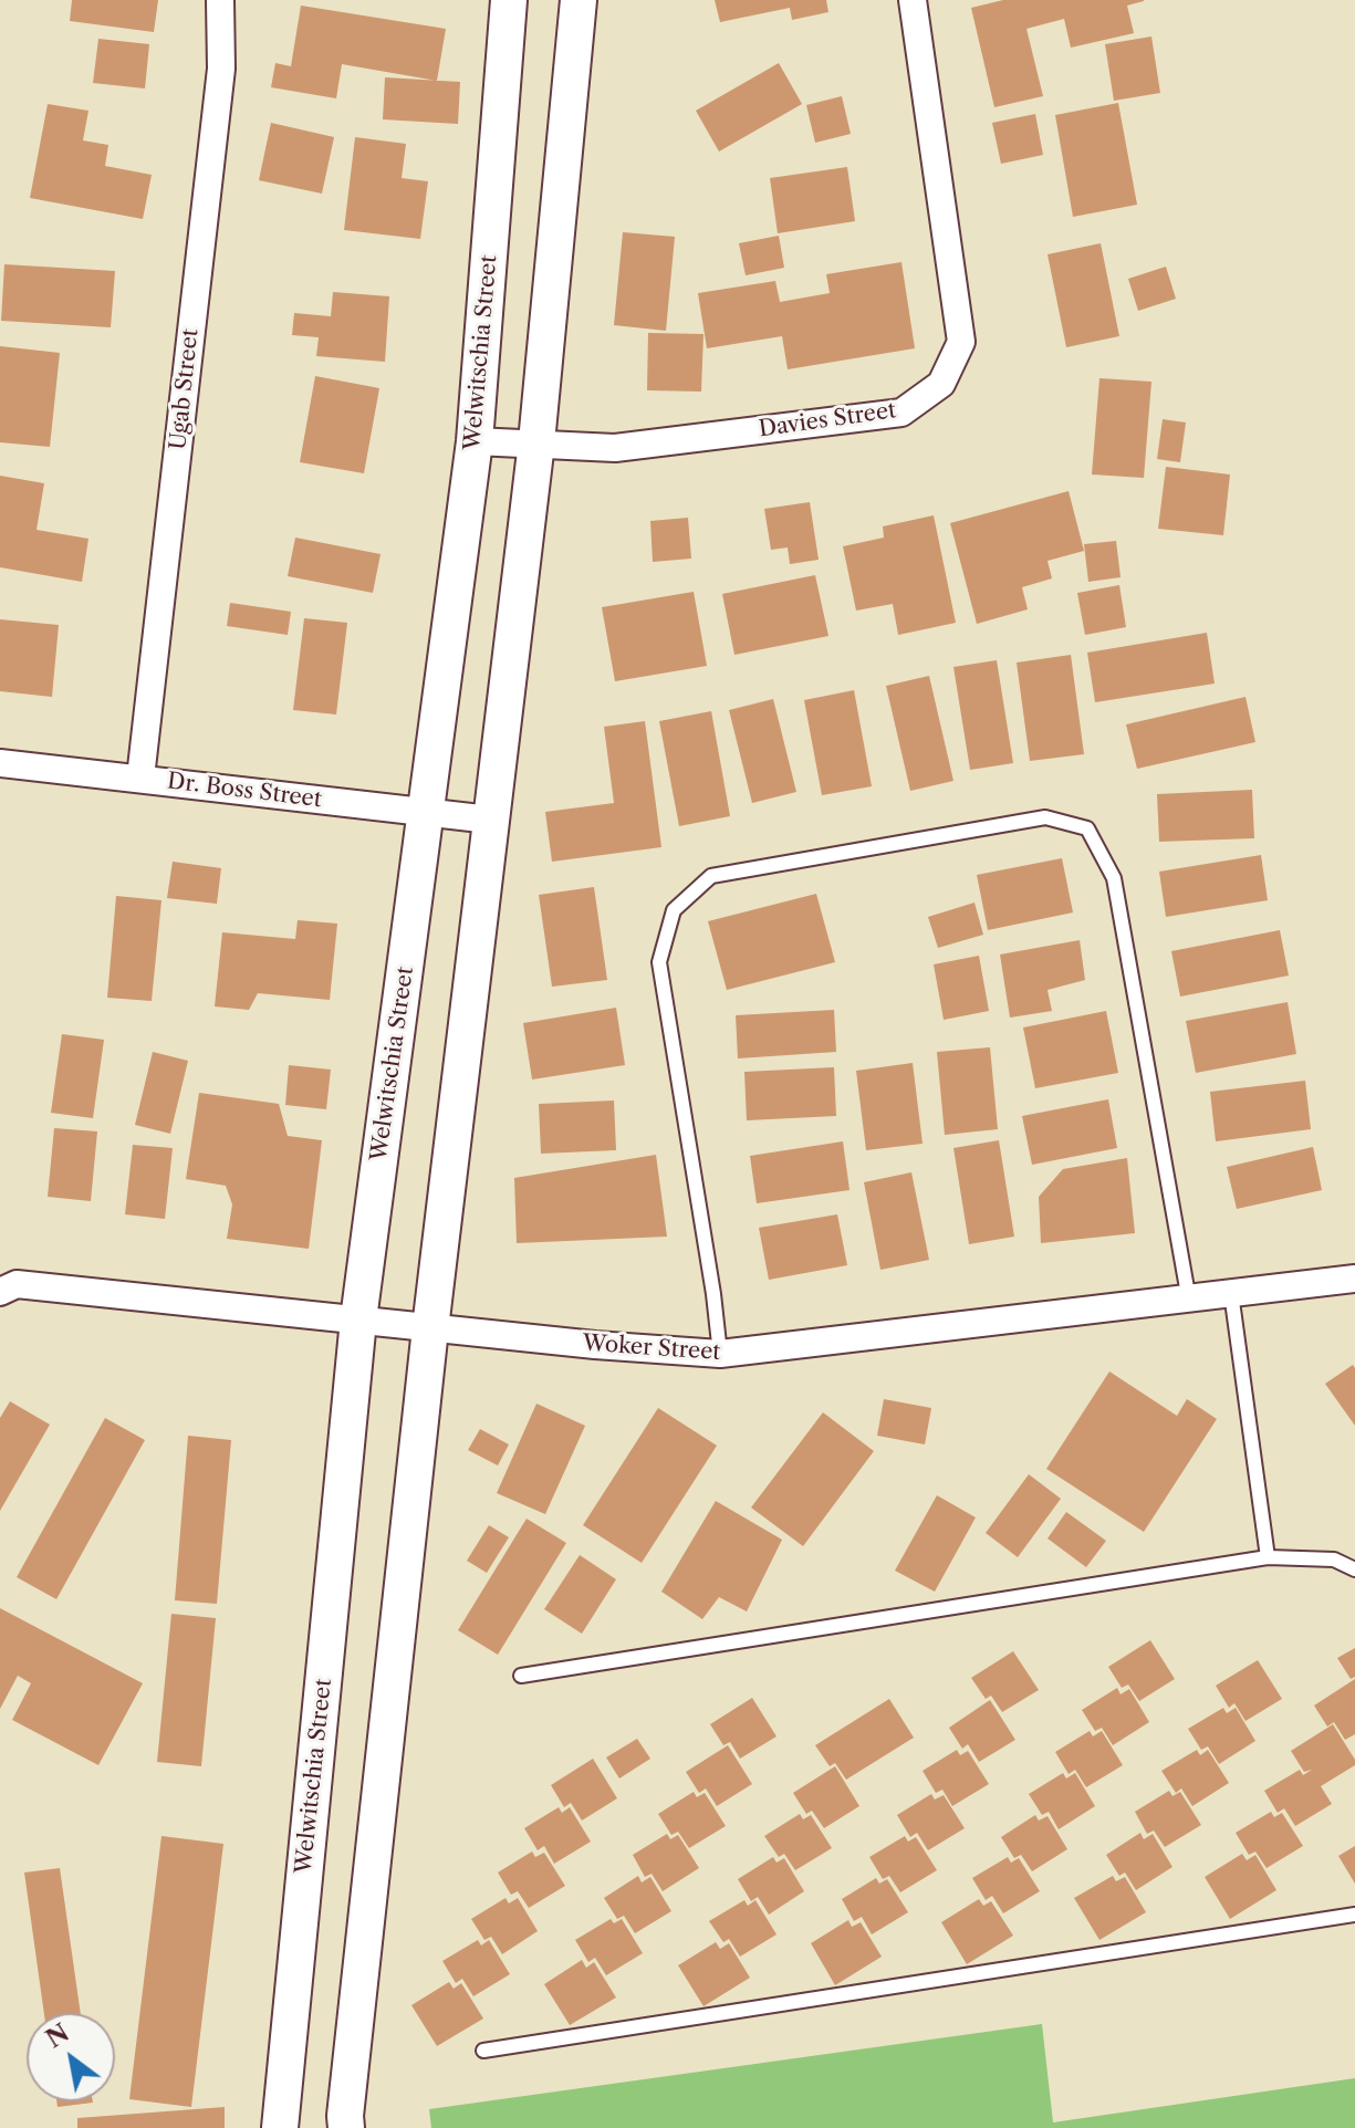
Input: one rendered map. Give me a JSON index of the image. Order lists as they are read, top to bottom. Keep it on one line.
{"streets":{"street":["Welwitschia Street","Ugab Street","Davies Street","Dr. Boss Street","Woker Street"]},"crossings":[["Welwitschia Street","Davies Street"],["Welwitschia Street","Dr. Boss Street"],["Welwitschia Street","Woker Street"],["Ugab Street","Dr. Boss Street"]],"north":"top left"}
